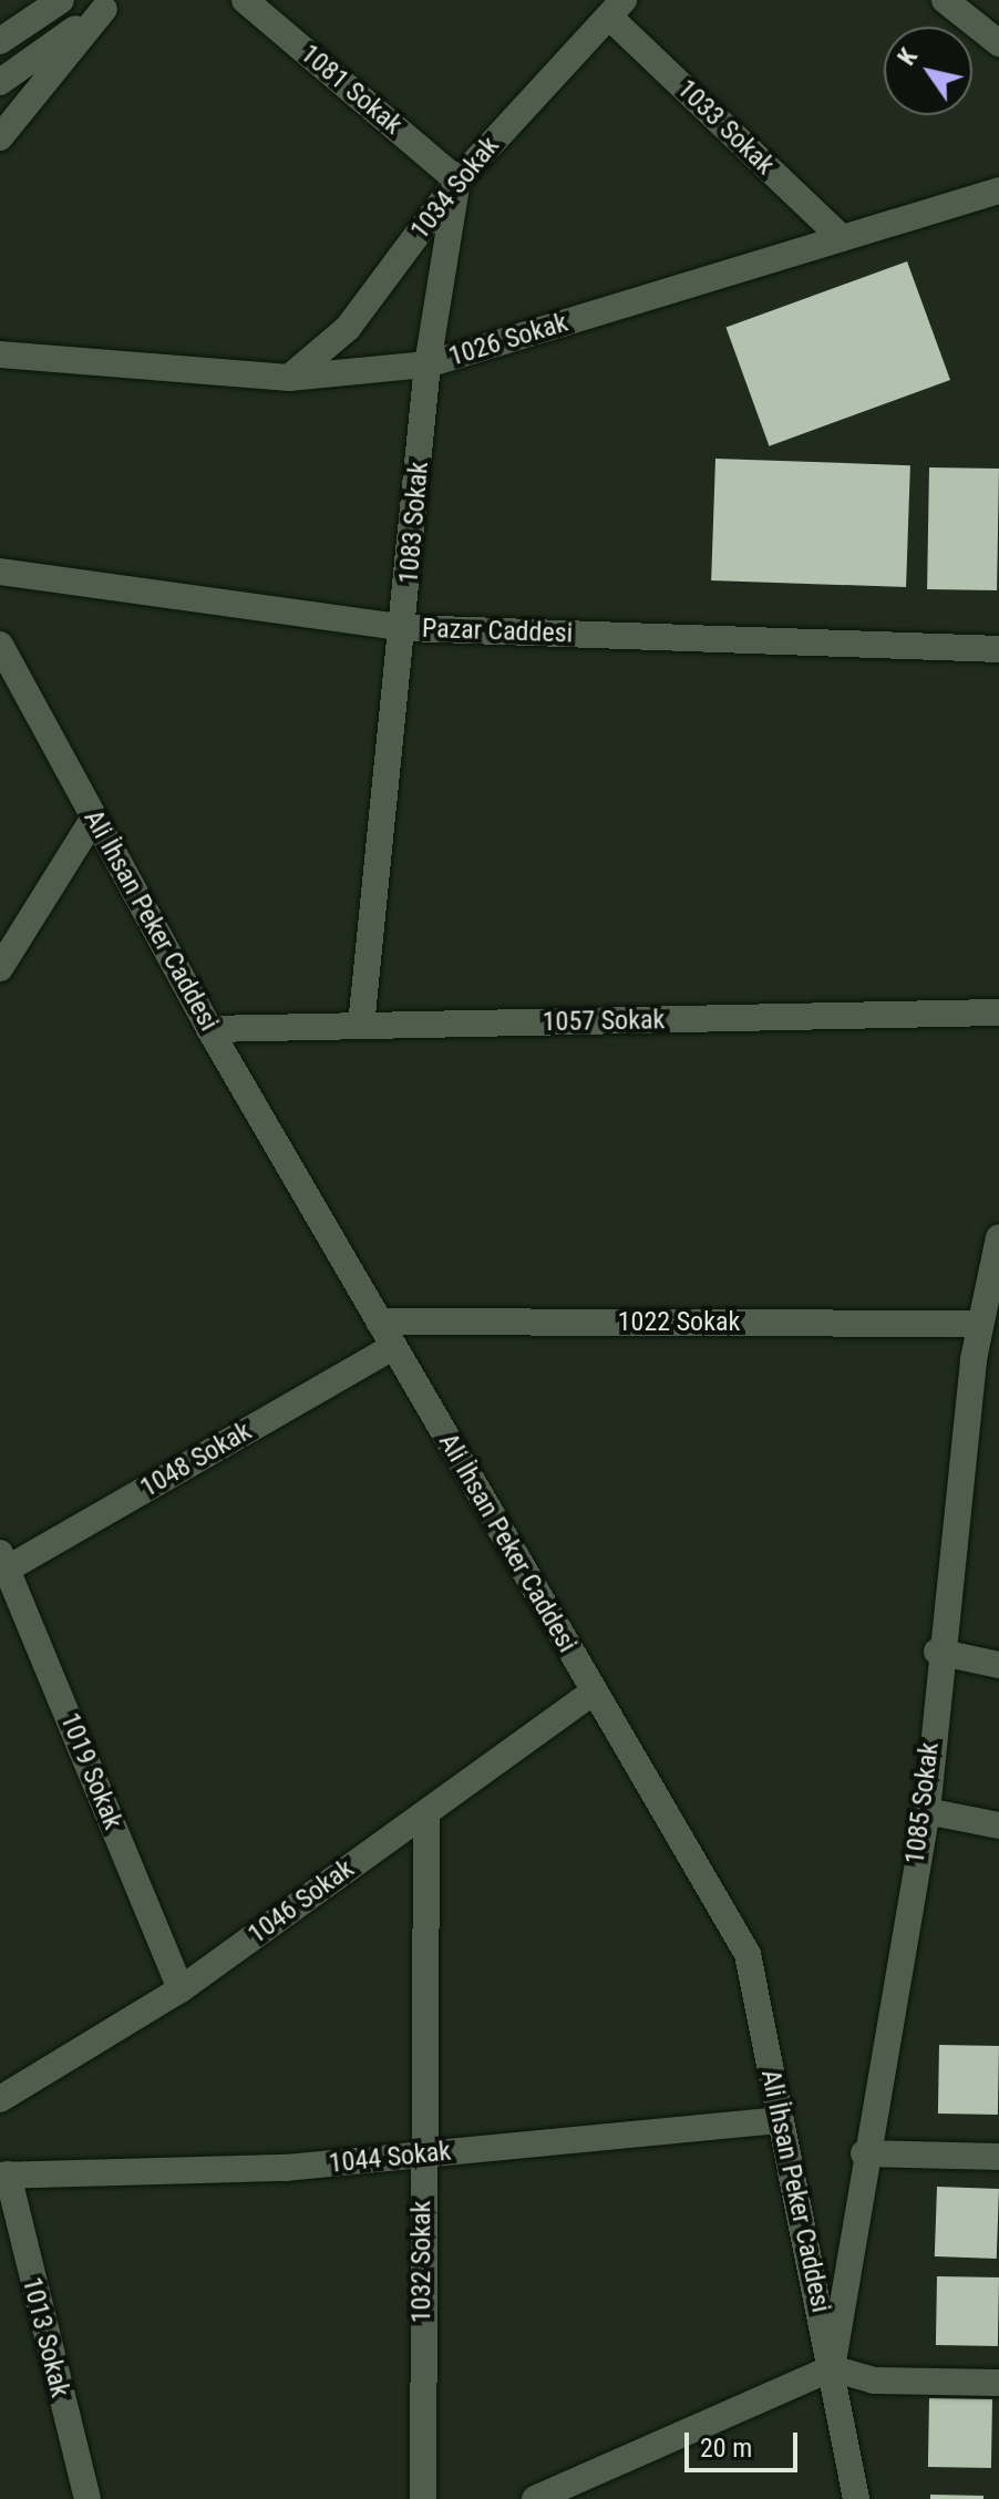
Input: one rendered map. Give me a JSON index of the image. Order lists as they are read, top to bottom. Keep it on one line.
{"streets":{"street":["1081 Sokak","1033 Sokak","1034 Sokak","1026 Sokak","1083 Sokak","Pazar Caddesi","Ali İhsan Peker Caddesi","1057 Sokak","1022 Sokak","1048 Sokak","1019 Sokak","1085 Sokak","1046 Sokak","1044 Sokak","1032 Sokak","1013 Sokak"]},"crossings":[["1081 Sokak","1034 Sokak"],["1081 Sokak","1083 Sokak"],["1033 Sokak","1034 Sokak"],["1033 Sokak","1026 Sokak"],["1034 Sokak","1026 Sokak"],["1034 Sokak","1083 Sokak"],["1026 Sokak","1083 Sokak"],["1083 Sokak","Pazar Caddesi"],["1083 Sokak","1057 Sokak"],["Ali İhsan Peker Caddesi","1057 Sokak"],["Ali İhsan Peker Caddesi","1022 Sokak"],["Ali İhsan Peker Caddesi","1048 Sokak"],["Ali İhsan Peker Caddesi","1085 Sokak"],["Ali İhsan Peker Caddesi","1046 Sokak"],["Ali İhsan Peker Caddesi","1044 Sokak"],["1022 Sokak","1085 Sokak"],["1048 Sokak","1019 Sokak"],["1019 Sokak","1046 Sokak"],["1046 Sokak","1032 Sokak"],["1044 Sokak","1032 Sokak"],["1044 Sokak","1013 Sokak"]],"scale_bar":"20 m","north":"top left"}
